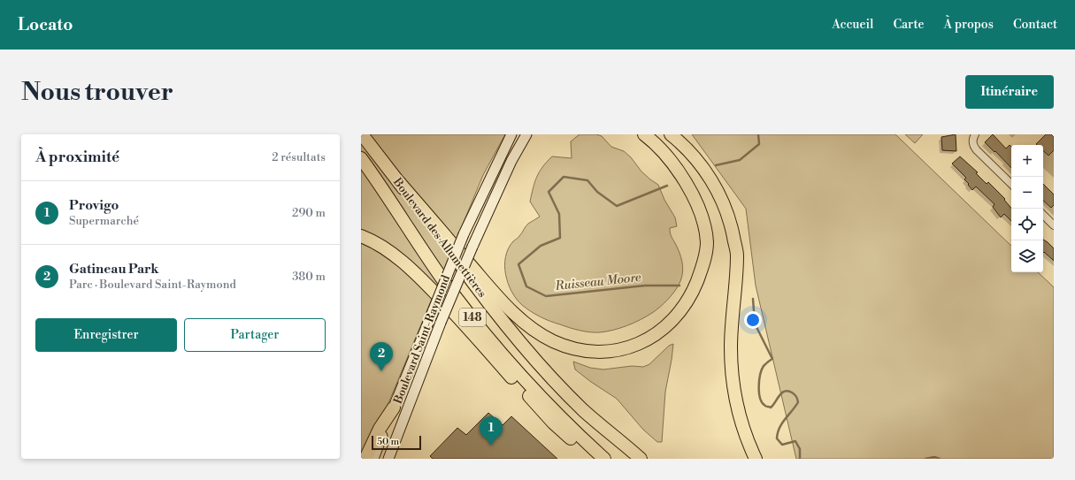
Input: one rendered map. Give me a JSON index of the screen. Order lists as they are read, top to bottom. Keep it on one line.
{"streets":{"highway":["Boulevard des Allumettières","148"],"main road":["Boulevard Saint-Raymond"]},"water":["Ruisseau Moore"],"scale_bar":"50 m","page":{"header":"Locato","nav":["Accueil","Carte","À propos","Contact"],"buttons":["Itinéraire",["Enregistrer","Partager"]],"title":"Nous trouver","heading":["À proximité","2 résultats"],"map_buttons":["+","−"],"list":[{"mark":"1","name":"Provigo","note":"Supermarché","value":"290 m"},{"mark":"2","name":"Gatineau Park","note":"Parc · Boulevard Saint-Raymond","value":"380 m"}],"pins":["2","1"],"scale":"50 m"}}
